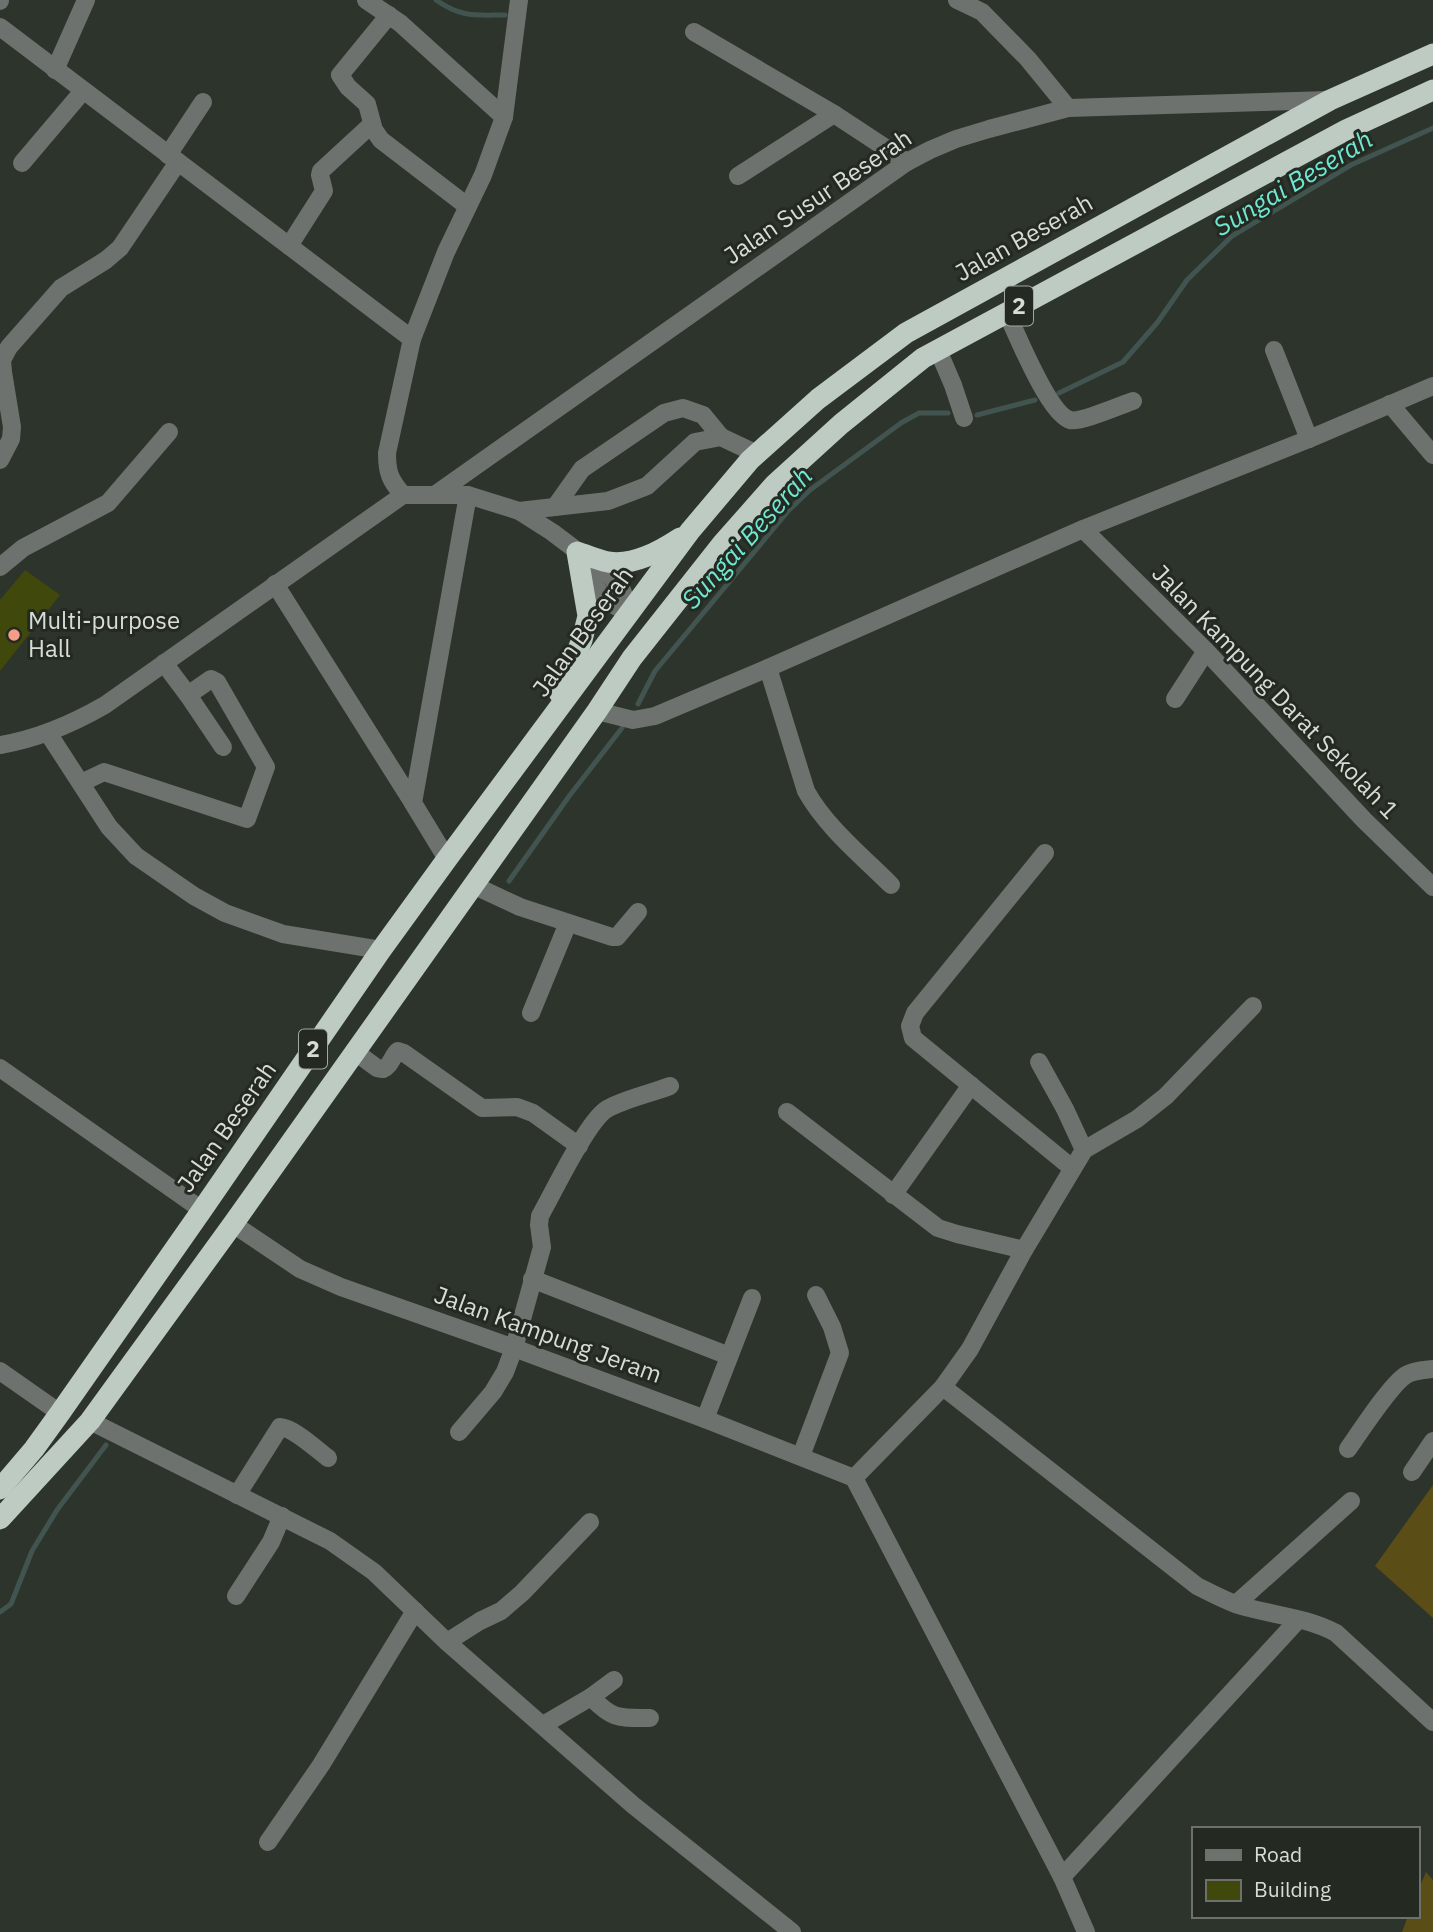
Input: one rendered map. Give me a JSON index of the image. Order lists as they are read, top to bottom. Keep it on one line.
{"streets":{"highway":["Jalan Beserah","2"],"street":["Jalan Susur Beserah","Jalan Kampung Darat Sekolah 1","Jalan Kampung Jeram"]},"crossings":[["Jalan Susur Beserah","Jalan Beserah"],["2","Jalan Kampung Jeram"]],"water":["Sungai Beserah"],"places":["Multi-purpose Hall"],"legend":["Road","Building"]}
